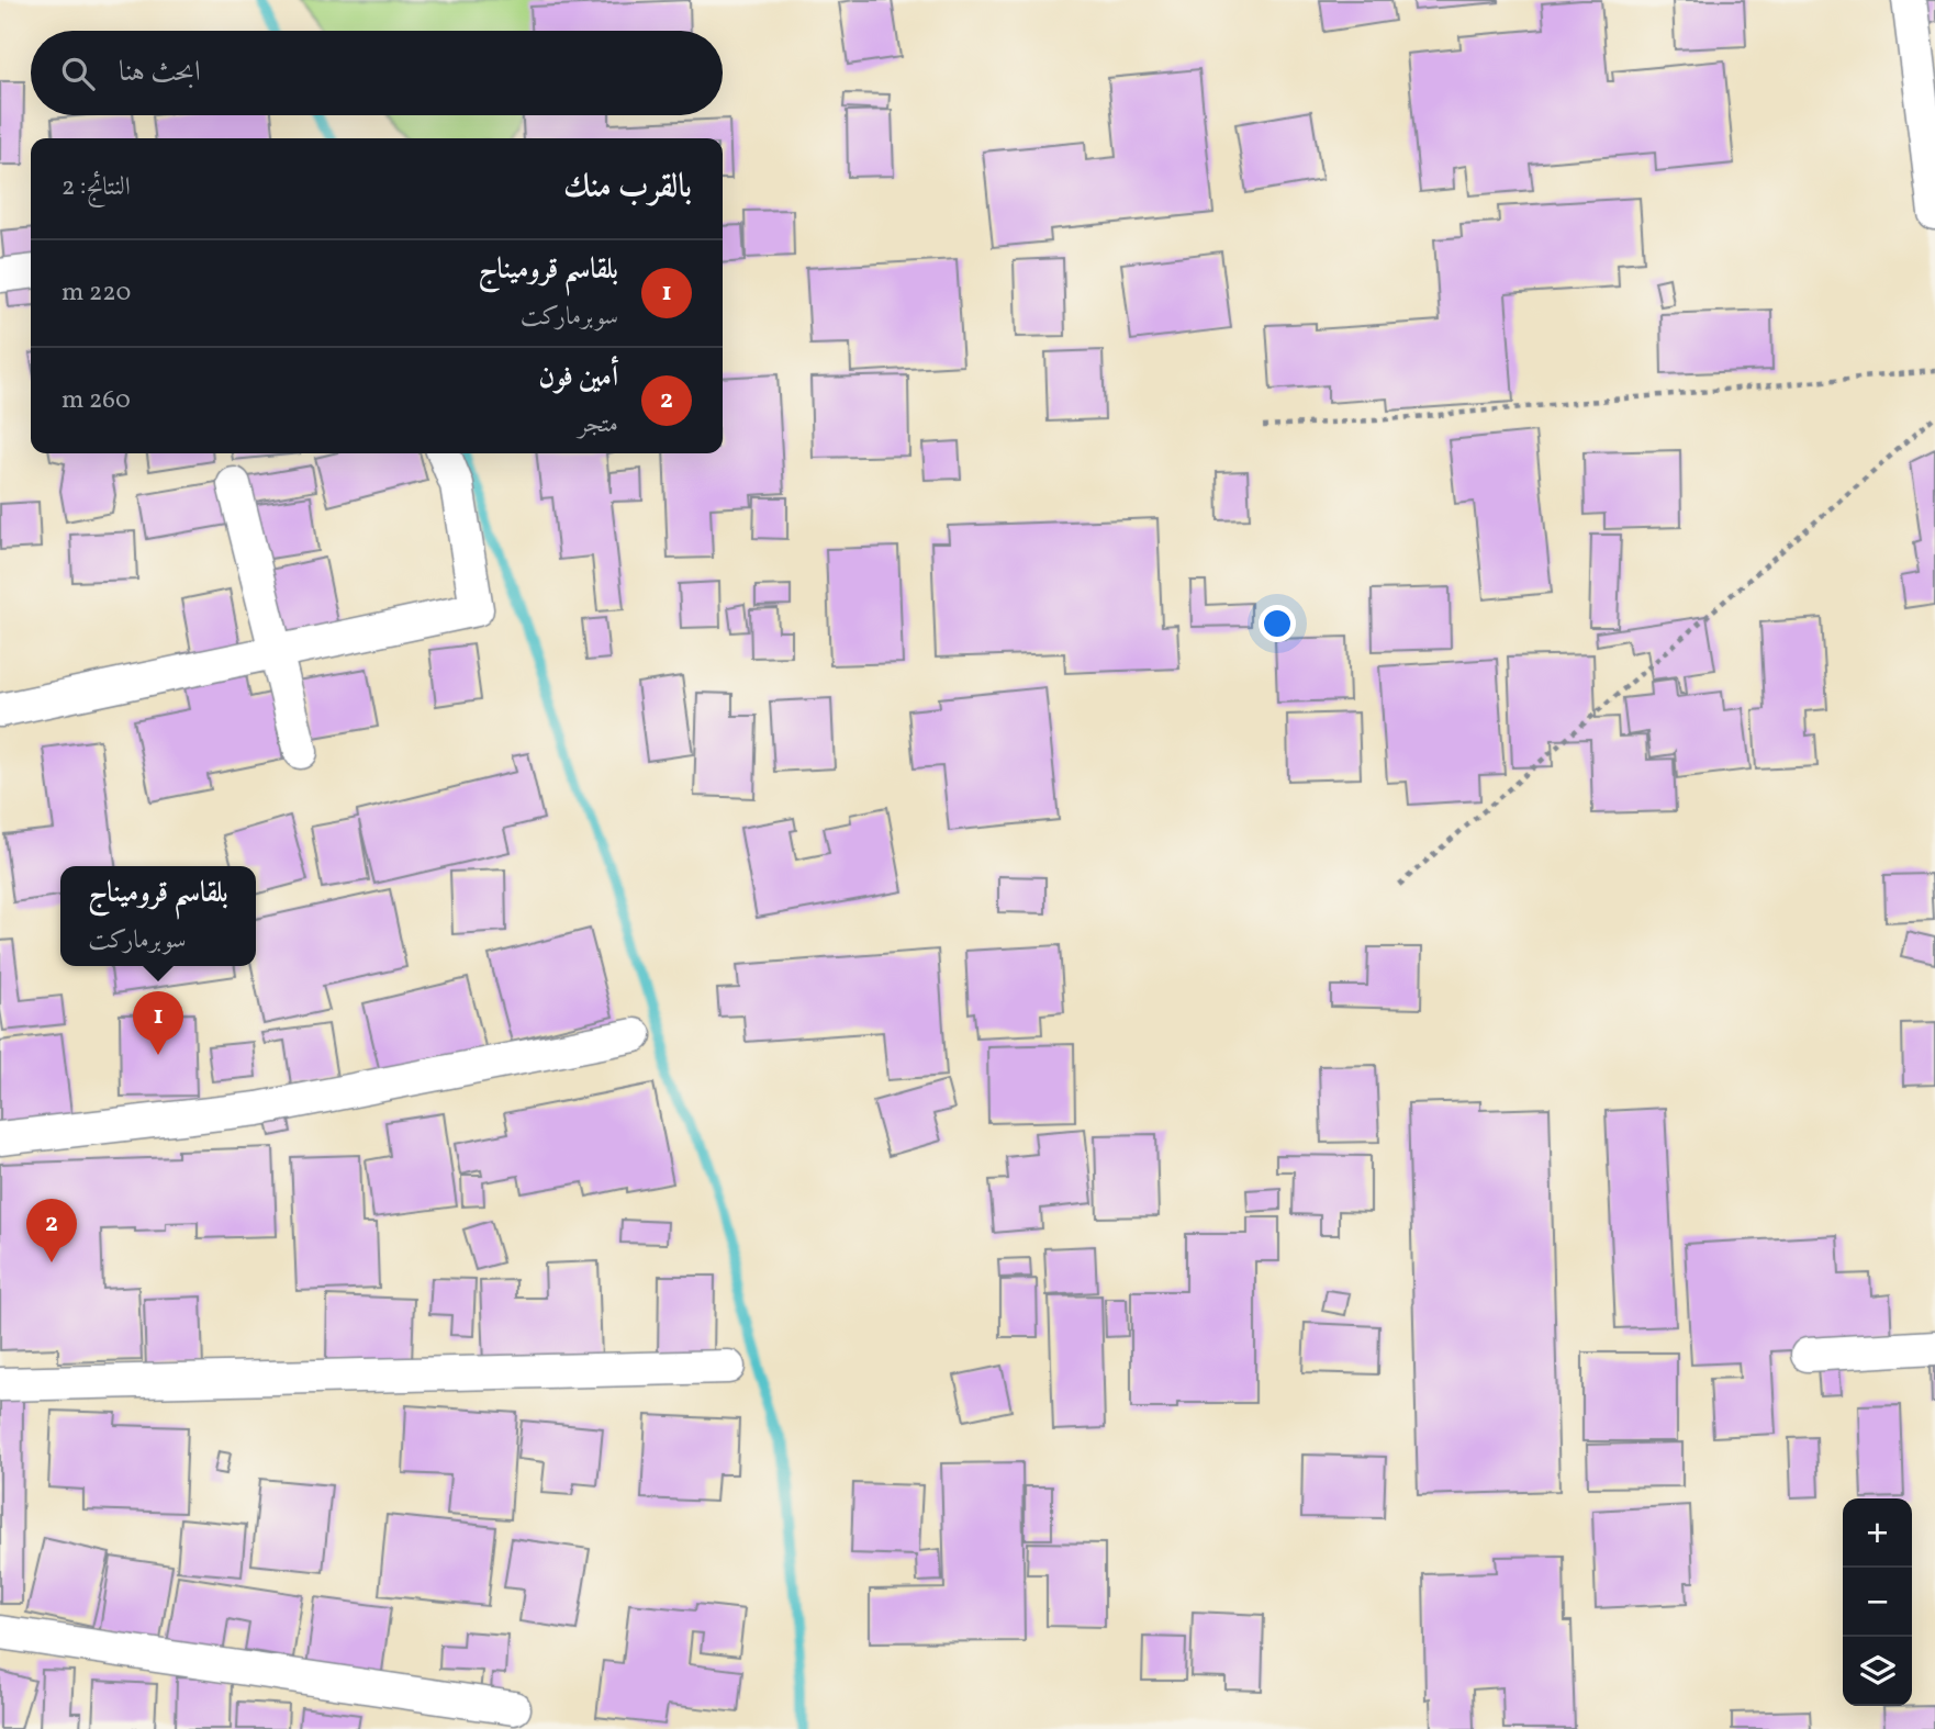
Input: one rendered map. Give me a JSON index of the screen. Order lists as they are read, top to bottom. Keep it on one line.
{"page":{"search":"ابحث هنا","heading":["بالقرب منك","النتائج: 2"],"list":[{"mark":"1","name":"بلقاسم قروميناج","note":"سوبرماركت","value":"220 m"},{"mark":"2","name":"أمين فون","note":"متجر","value":"260 m"}],"popup":["بلقاسم قروميناج","سوبرماركت"],"pins":["1","2"],"map_buttons":["+","−"]}}
